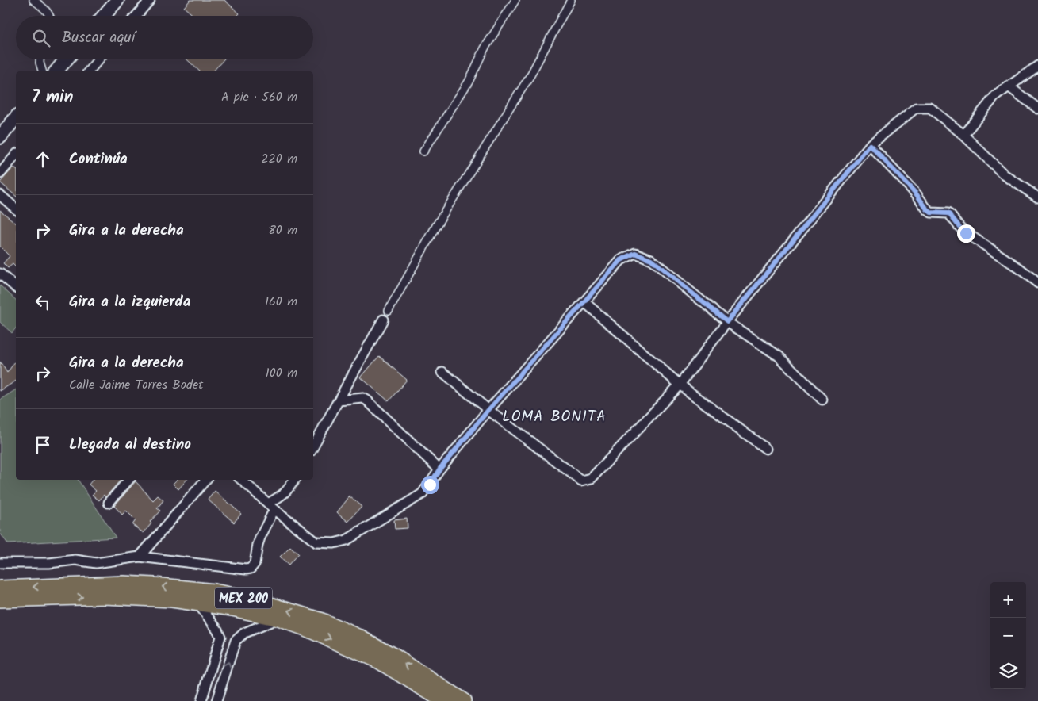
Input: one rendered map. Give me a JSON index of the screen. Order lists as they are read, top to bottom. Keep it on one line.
{"streets":{"highway":["MEX 200"]},"districts":["LOMA BONITA"],"page":{"search":"Buscar aquí","heading":["7 min","A pie · 560 m"],"list":[["Continúa","220 m"],["Gira a la derecha","80 m"],["Gira a la izquierda","160 m"],["Gira a la derecha","Calle Jaime Torres Bodet","100 m"],"Llegada al destino"],"map_buttons":["+","−"]}}
